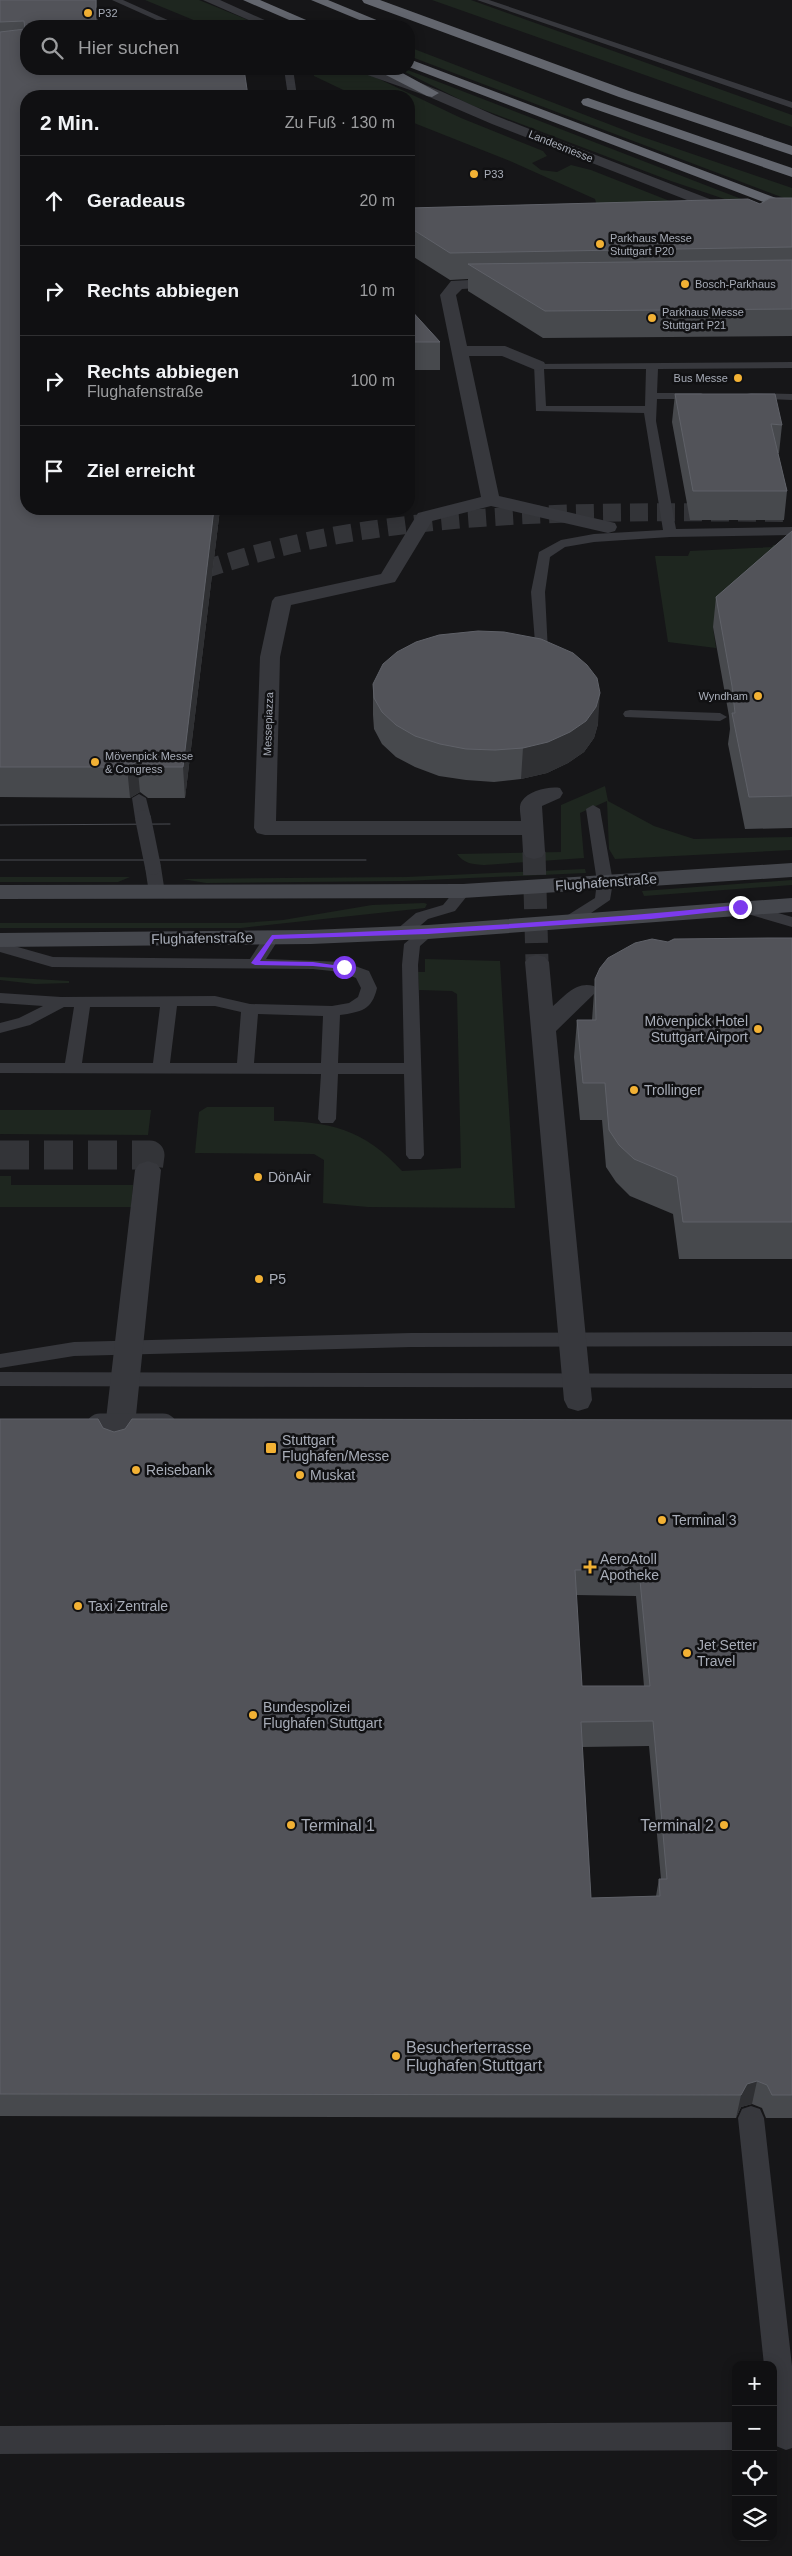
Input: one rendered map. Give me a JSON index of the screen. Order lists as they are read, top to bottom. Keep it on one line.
{"streets":{"main road":["Flughafenstraße"],"street":["Landesmesse","Messepiazza"]},"places":{"other":["P32","P33","Parkhaus Messe Stuttgart P20","Bosch-Parkhaus","Parkhaus Messe Stuttgart P21","Bus Messe","Wyndham","Mövenpick Messe & Congress","Mövenpick Hotel Stuttgart Airport","Trollinger","DönAir","P5","Reisebank","Muskat","Terminal 3","Taxi Zentrale","Jet Setter Travel","Bundespolizei Flughafen Stuttgart","Terminal 1","Terminal 2","Besucherterrasse Flughafen Stuttgart"],"transit":["Stuttgart Flughafen/Messe"],"health":["AeroAtoll Apotheke"]},"page":{"search":"Hier suchen","heading":["2 Min.","Zu Fuß · 130 m"],"list":[["Geradeaus","20 m"],["Rechts abbiegen","10 m"],["Rechts abbiegen","Flughafenstraße","100 m"],"Ziel erreicht"],"map_buttons":["+","−"]}}
